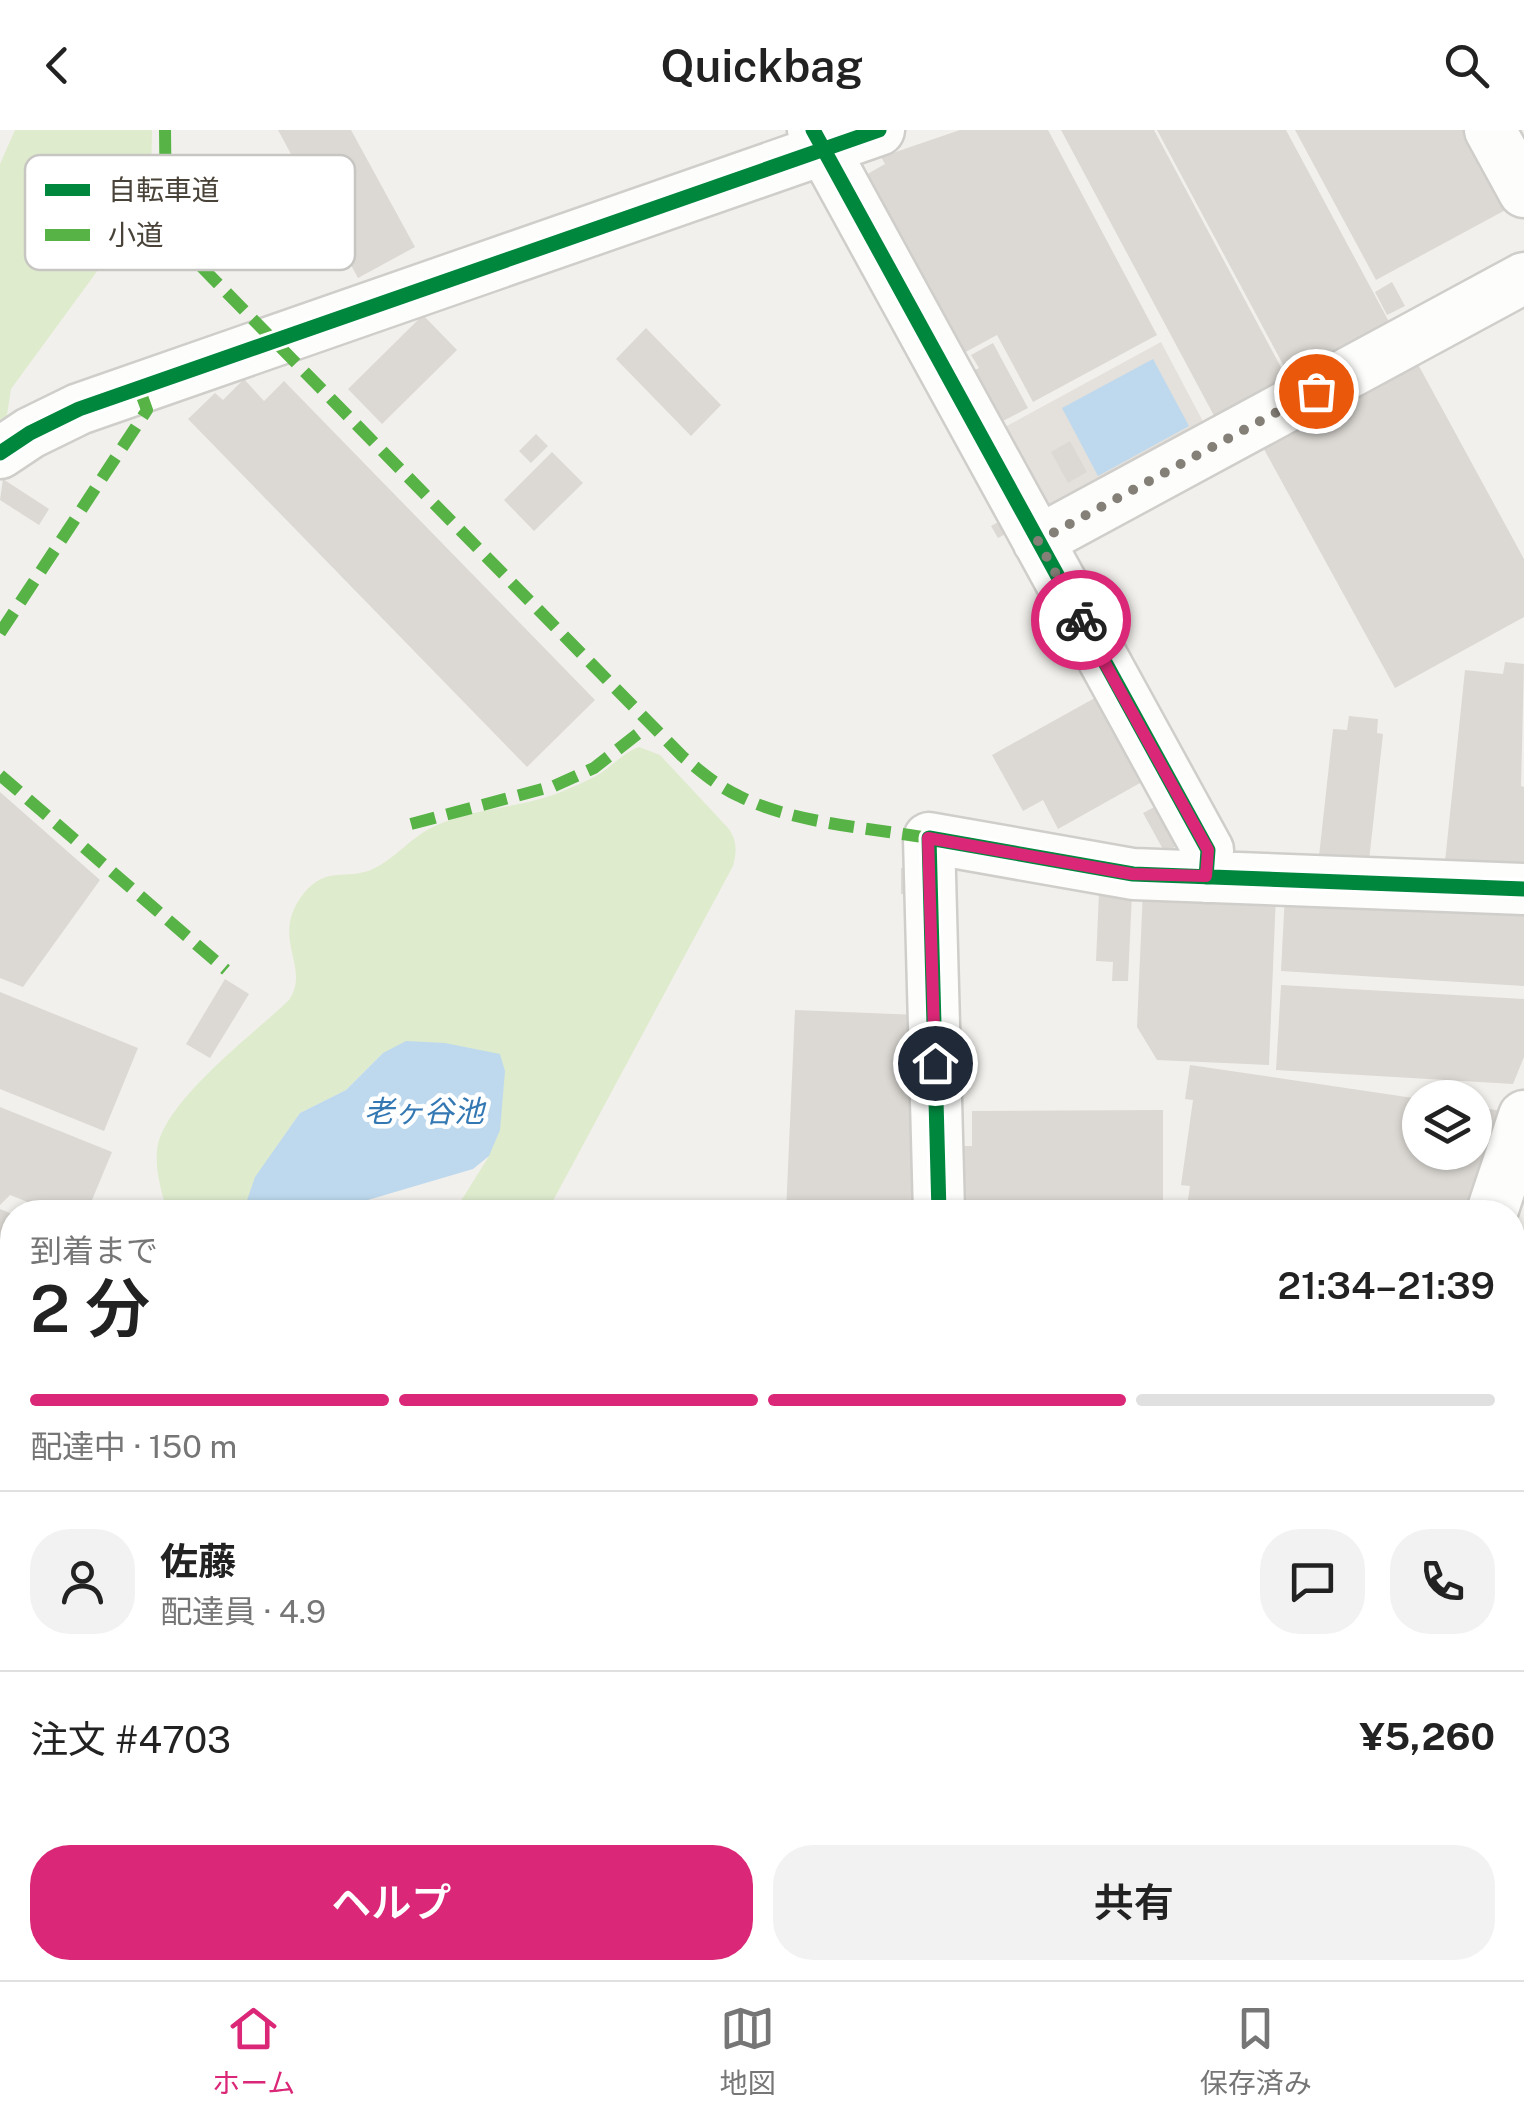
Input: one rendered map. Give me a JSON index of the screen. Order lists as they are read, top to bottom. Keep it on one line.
{"water":["老ヶ谷池"],"legend":["自転車道","小道"],"page":{"header":"Quickbag","heading":["2 分","到着まで","21:34–21:39"],"panel":["佐藤","配達員 · 4.9","注文 #4703","¥5,260"],"bar":"配達中 · 150 m","buttons":["ヘルプ","共有"],"tabs":["ホーム","地図","保存済み"]}}
